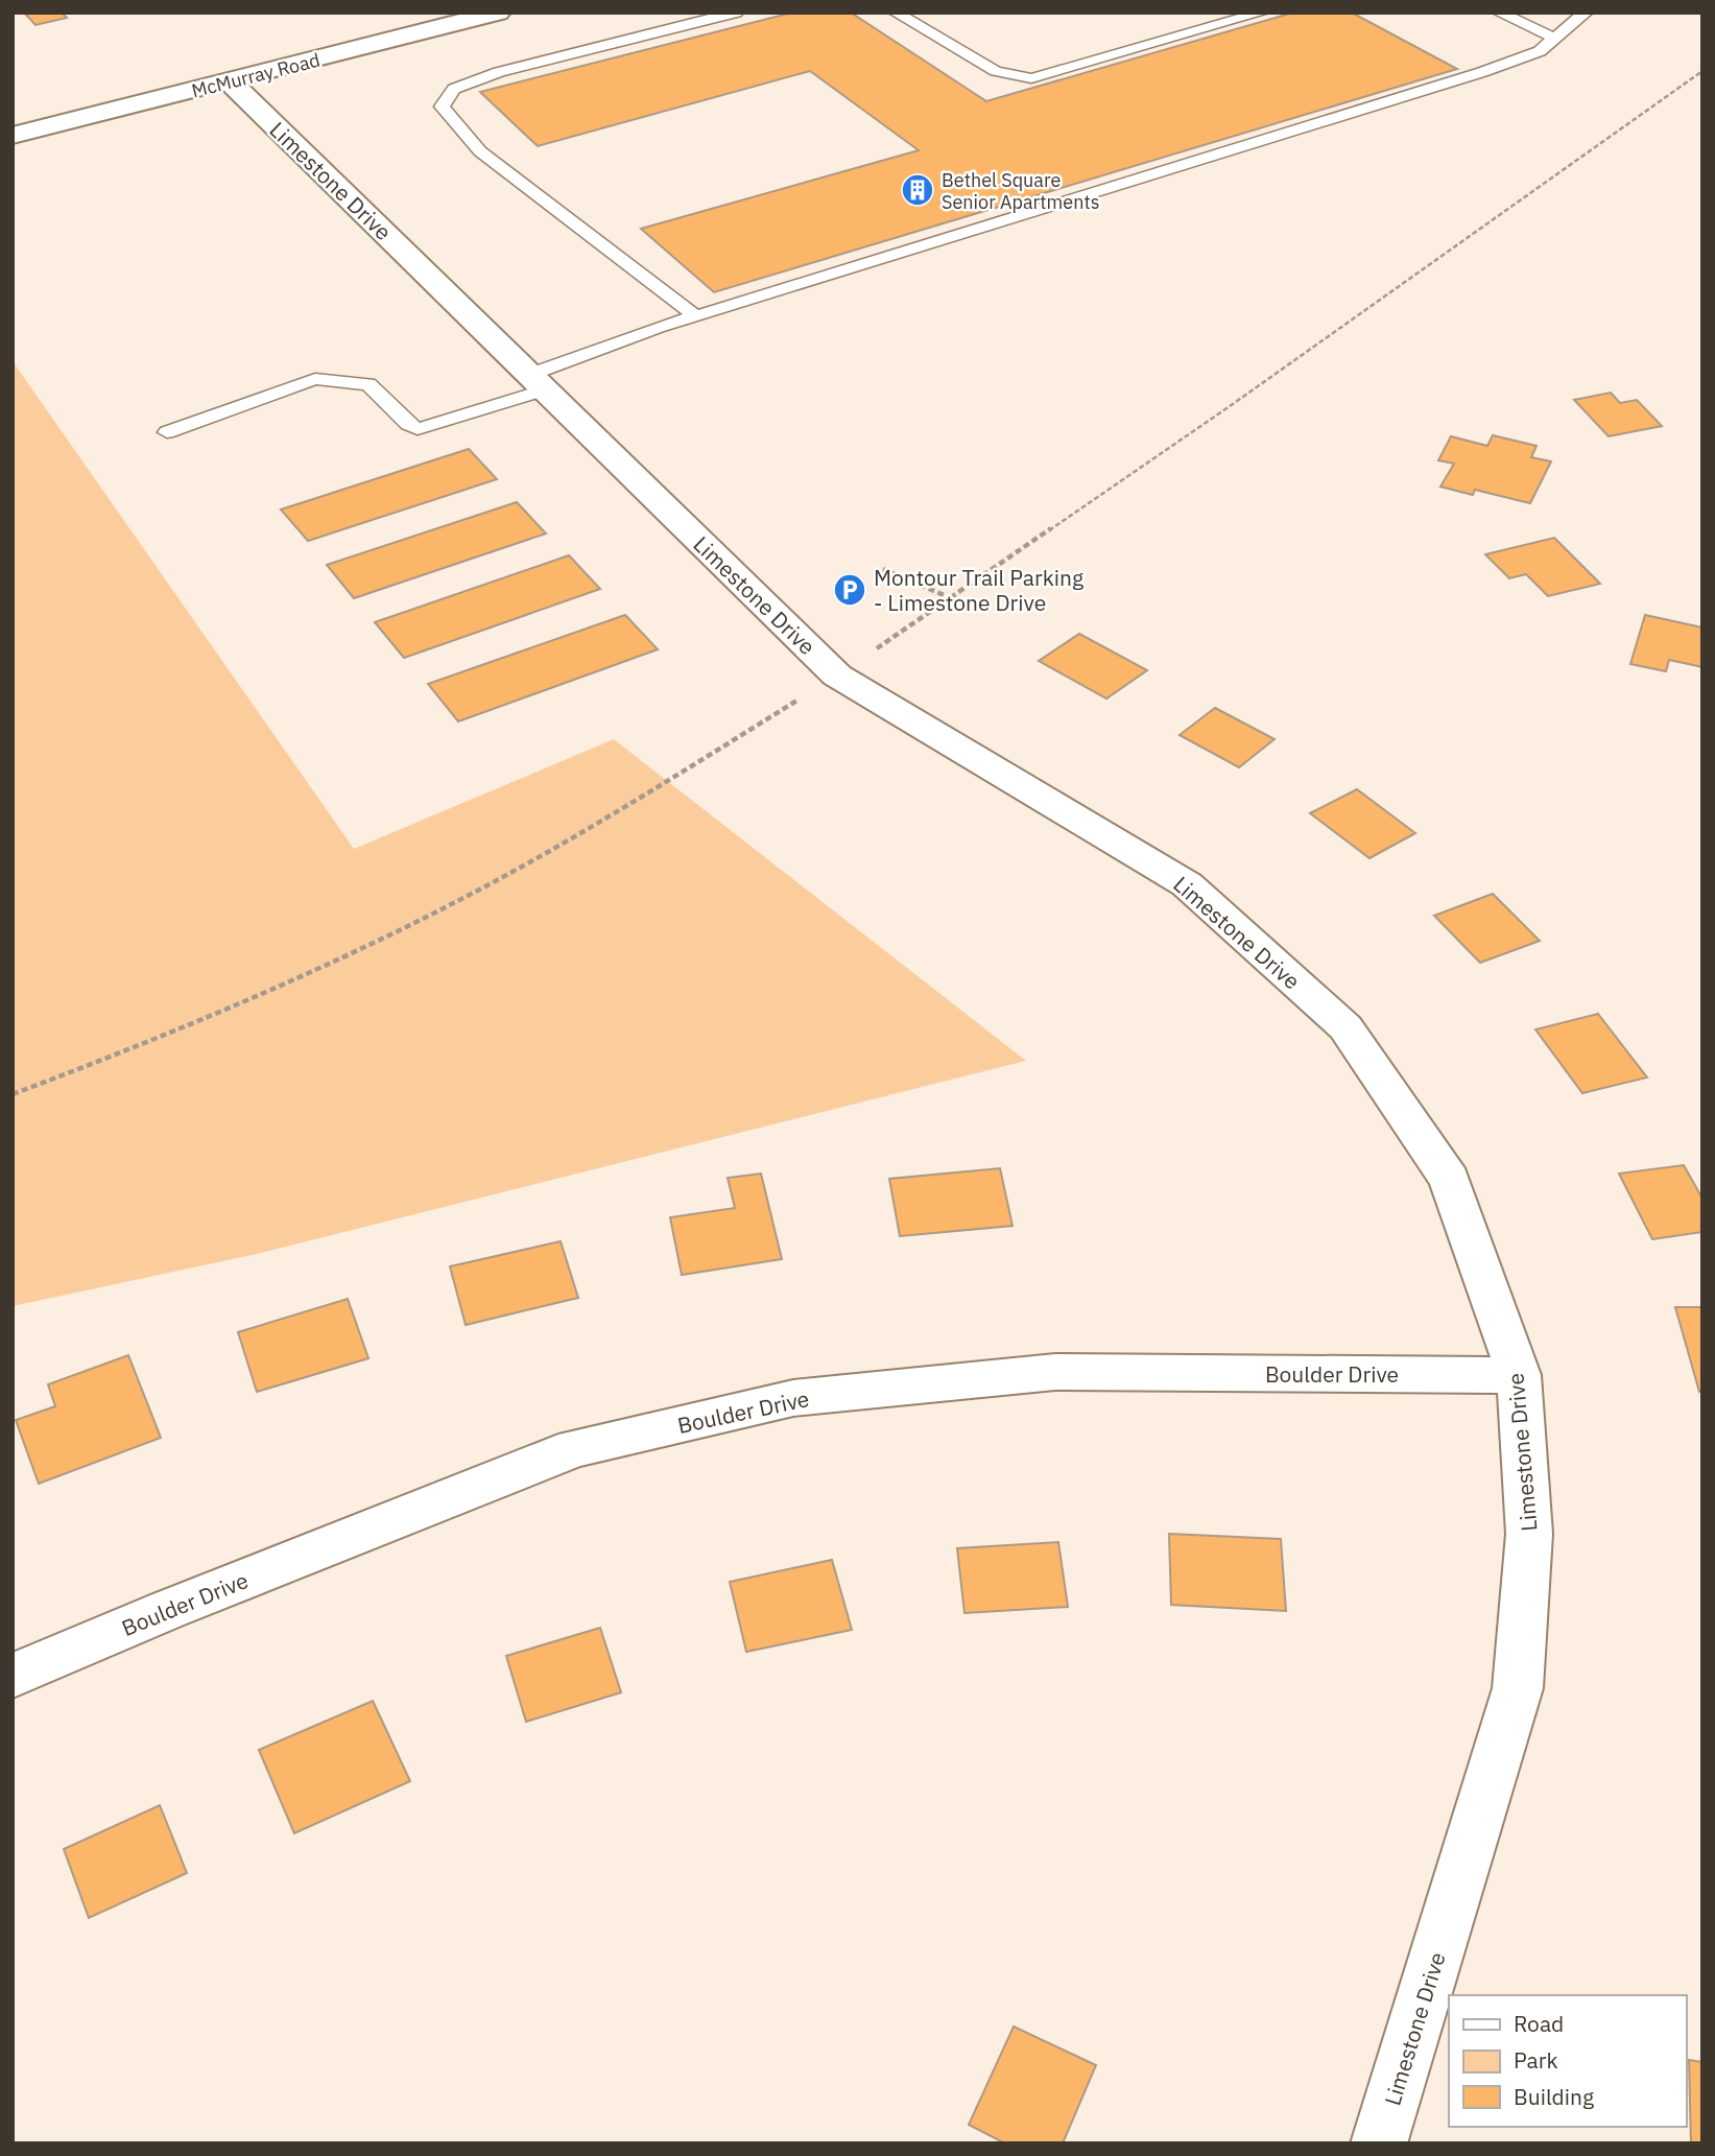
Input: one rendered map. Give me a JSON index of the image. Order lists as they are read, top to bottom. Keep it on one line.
{"streets":{"street":["McMurray Road","Limestone Drive","Boulder Drive"]},"crossings":[["McMurray Road","Limestone Drive"],["Limestone Drive","Boulder Drive"]],"places":{"building":["Bethel Square Senior Apartments"],"parking":["Montour Trail Parking - Limestone Drive"]},"legend":["Road","Park","Building"]}
